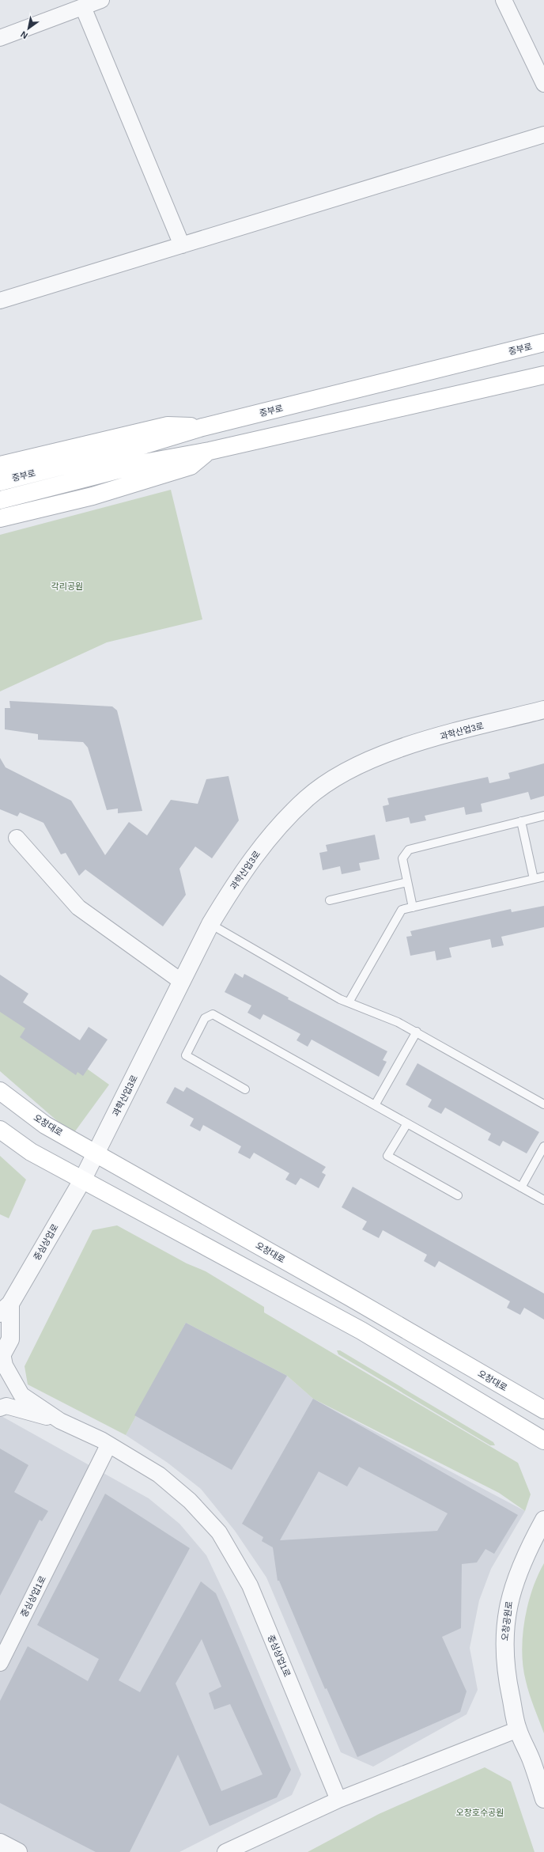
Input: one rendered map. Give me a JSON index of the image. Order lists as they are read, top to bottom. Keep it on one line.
{"streets":{"main road":["중부로","오창대로"],"street":["과학산업3로","중심상업로","중심상업1로","오창공원로"]},"crossings":[["과학산업3로","오창대로"],["과학산업3로","중심상업로"]],"parks":["각리공원","오창호수공원"],"north":"bottom left"}
